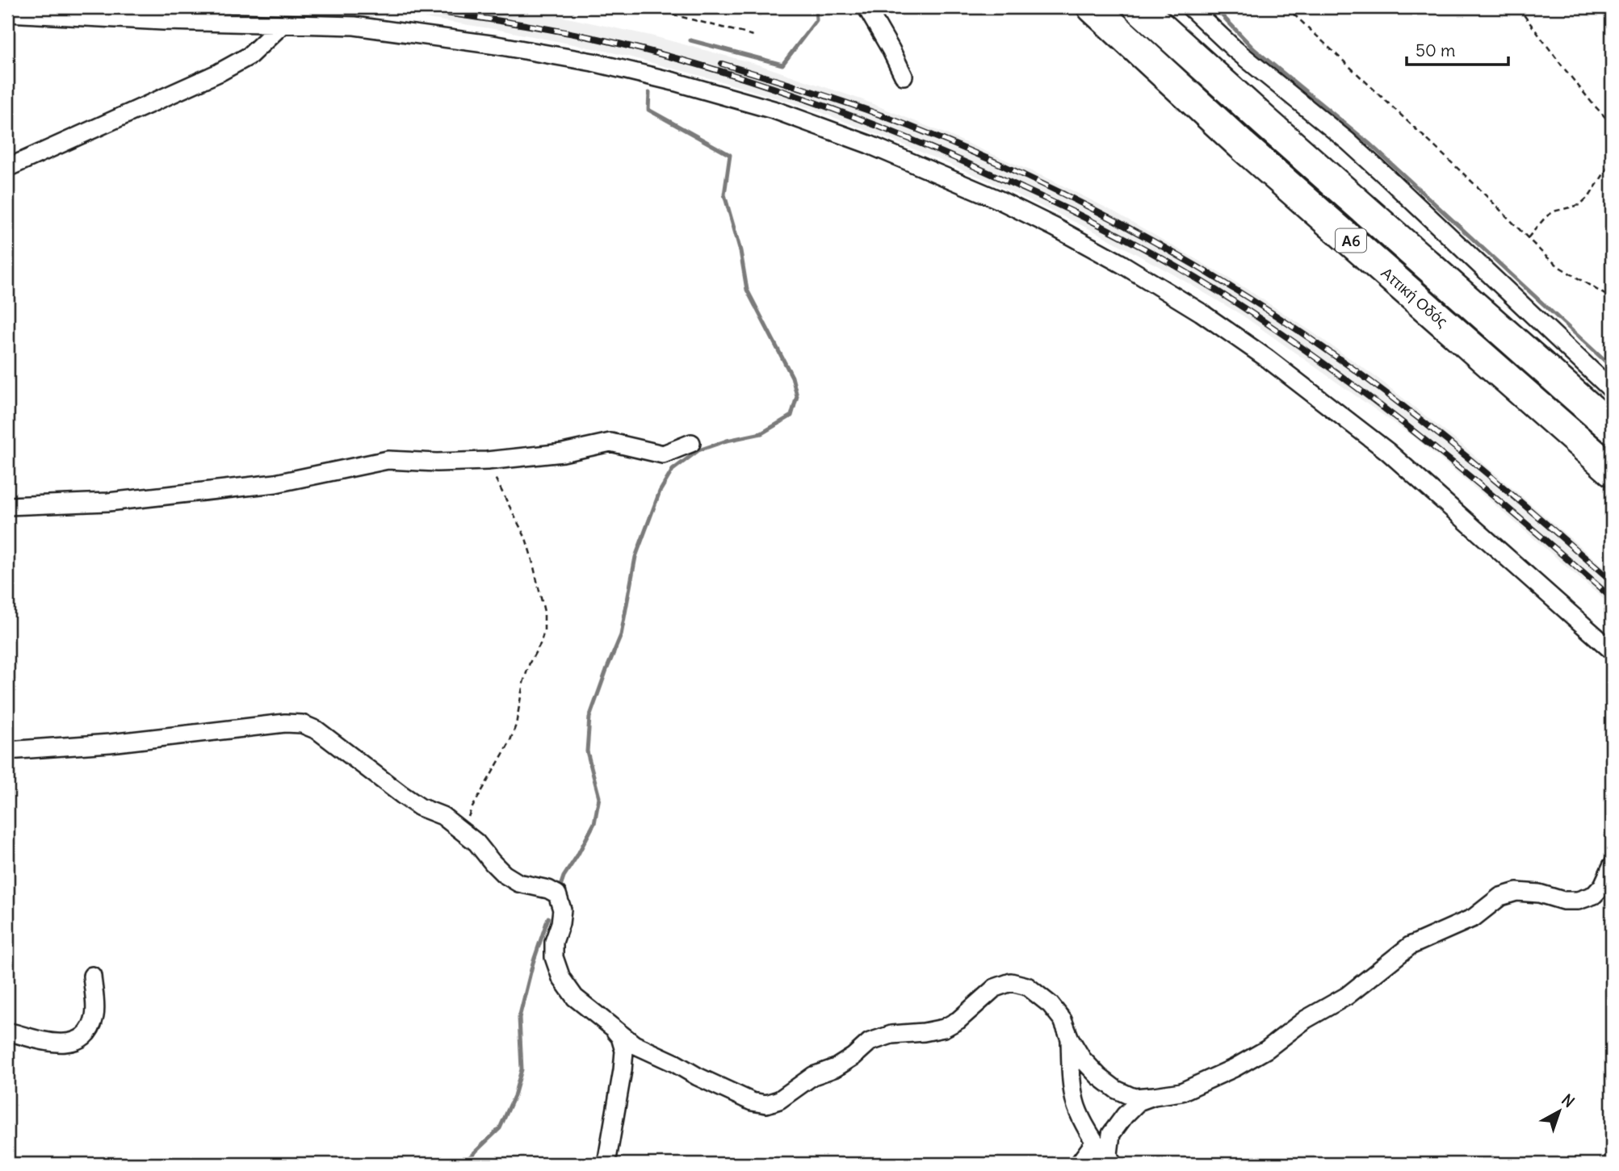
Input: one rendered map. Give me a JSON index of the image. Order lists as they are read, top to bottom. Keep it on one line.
{"streets":{"highway":["Α6","Αττική Οδός"]},"scale_bar":"50 m","north":"top right"}
